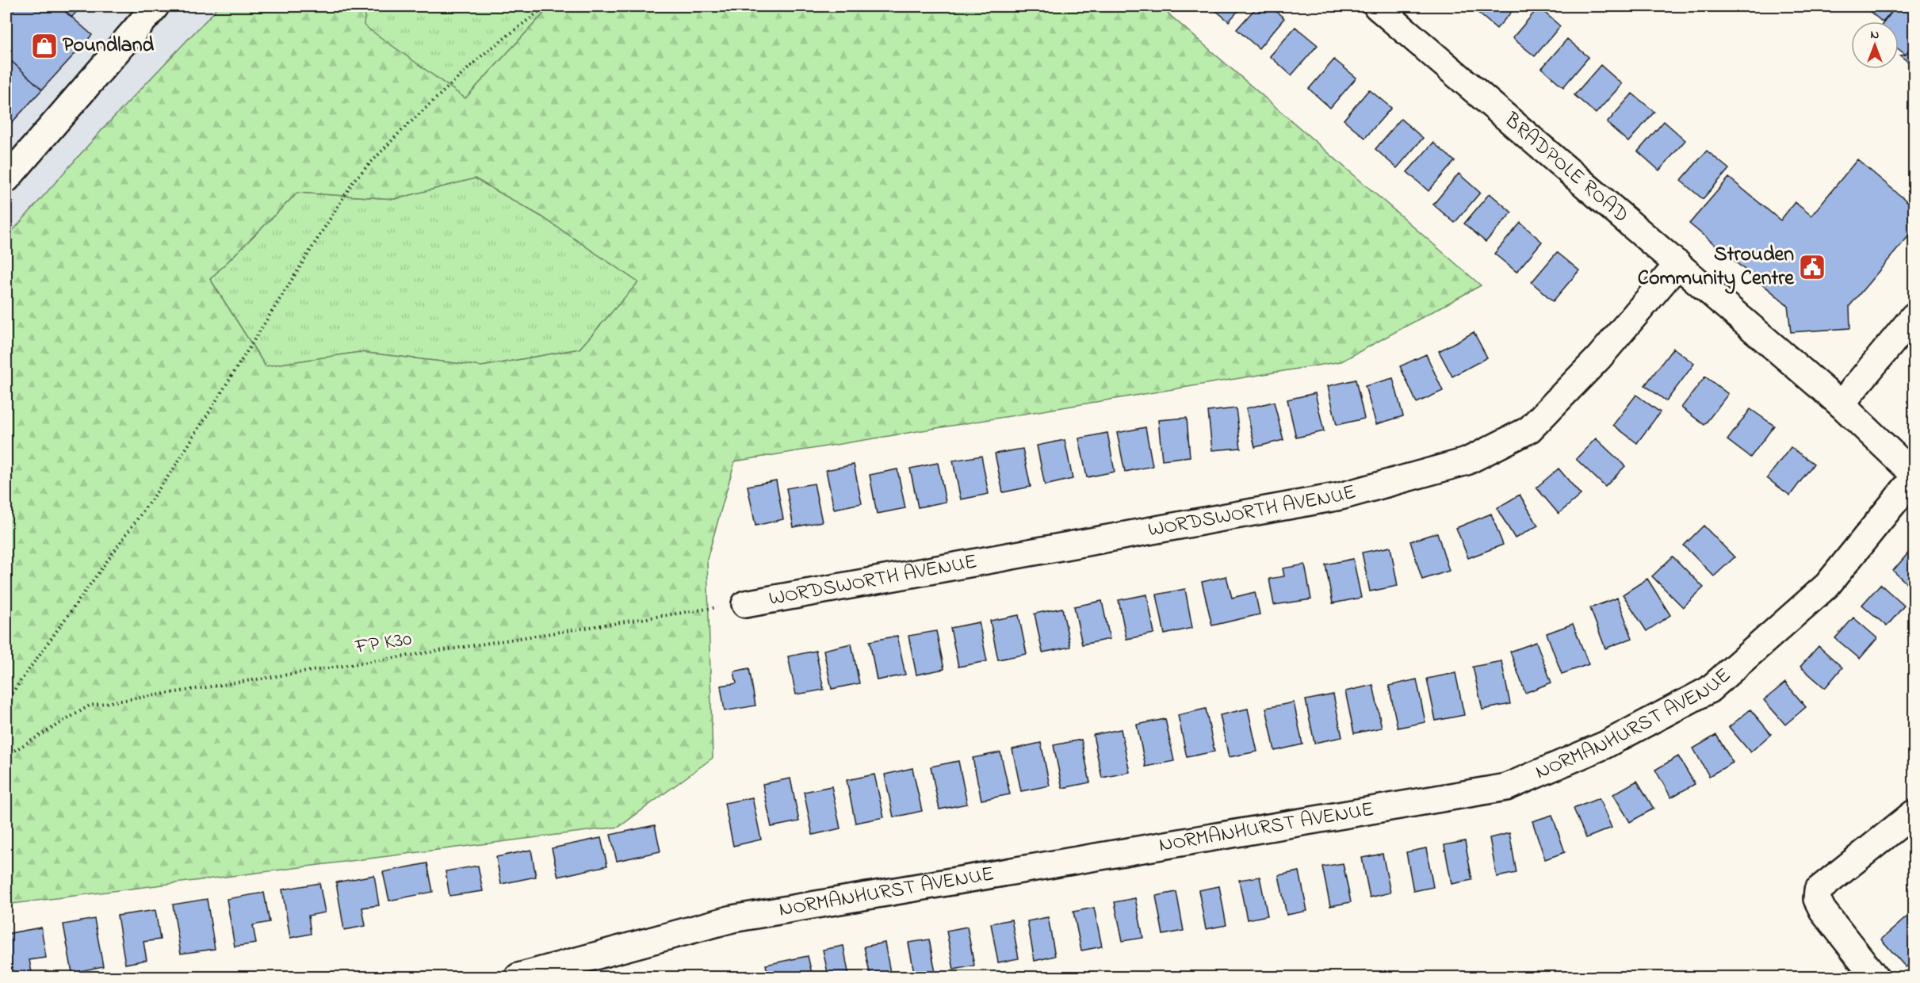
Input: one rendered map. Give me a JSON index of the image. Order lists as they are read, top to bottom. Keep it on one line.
{"streets":{"street":["BRADPOLE ROAD","WORDSWORTH AVENUE","NORMANHURST AVENUE"],"path":["FP K30"]},"crossings":[["BRADPOLE ROAD","WORDSWORTH AVENUE"],["WORDSWORTH AVENUE","FP K30"]],"places":{"shop":["Poundland"],"public building":["Strouden Community Centre"]},"north":"top"}
